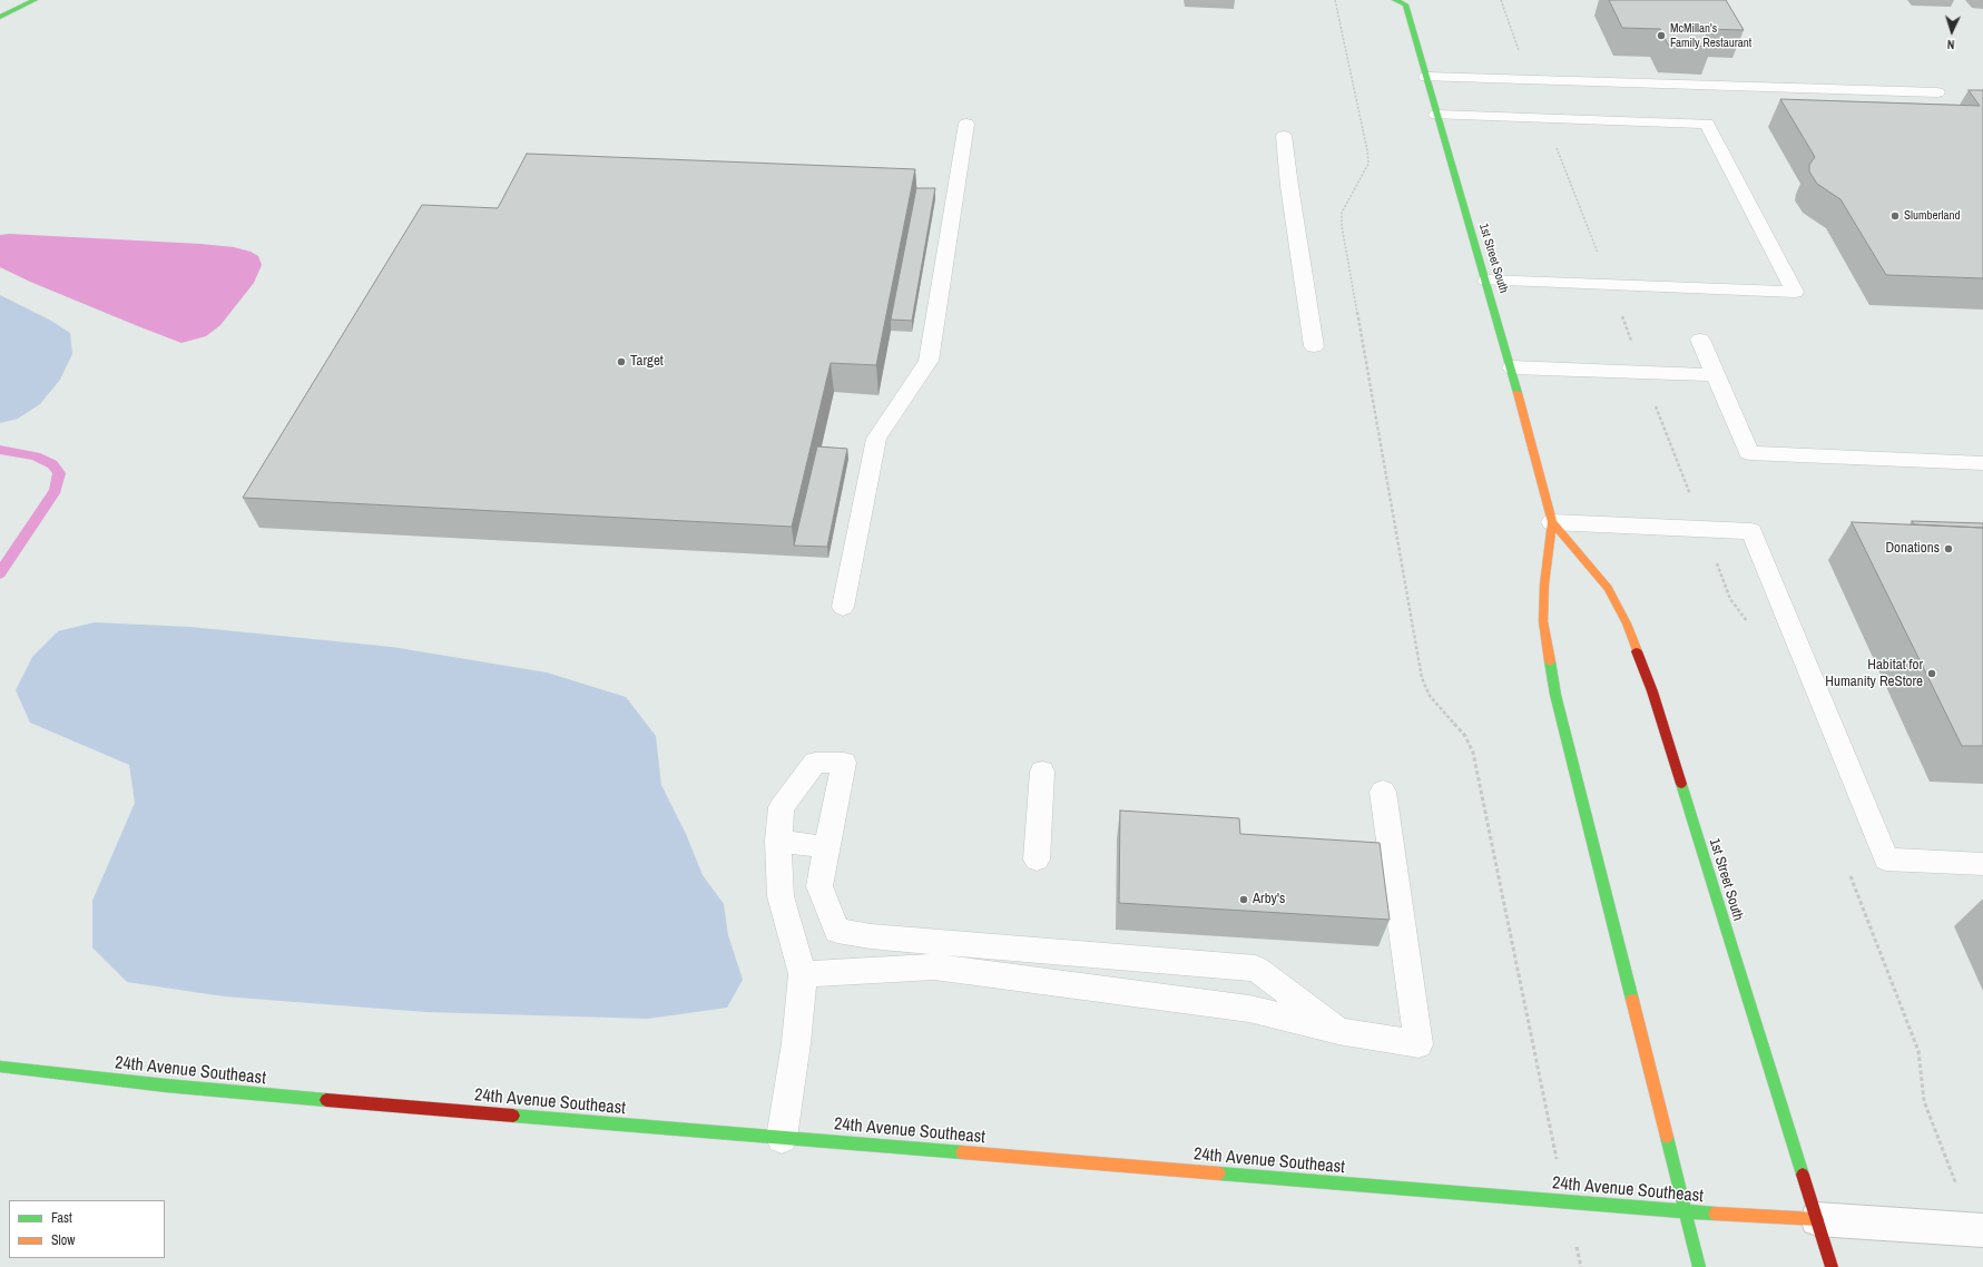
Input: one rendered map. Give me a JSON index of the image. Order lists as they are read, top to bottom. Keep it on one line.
{"streets":{"main road":["1st Street South","24th Avenue Southeast"]},"crossings":[["1st Street South","24th Avenue Southeast"]],"places":["McMillan's Family Restaurant","Slumberland","Target","Donations","Habitat for Humanity ReStore","Arby's"],"legend":["Fast","Slow"],"north":"bottom"}
